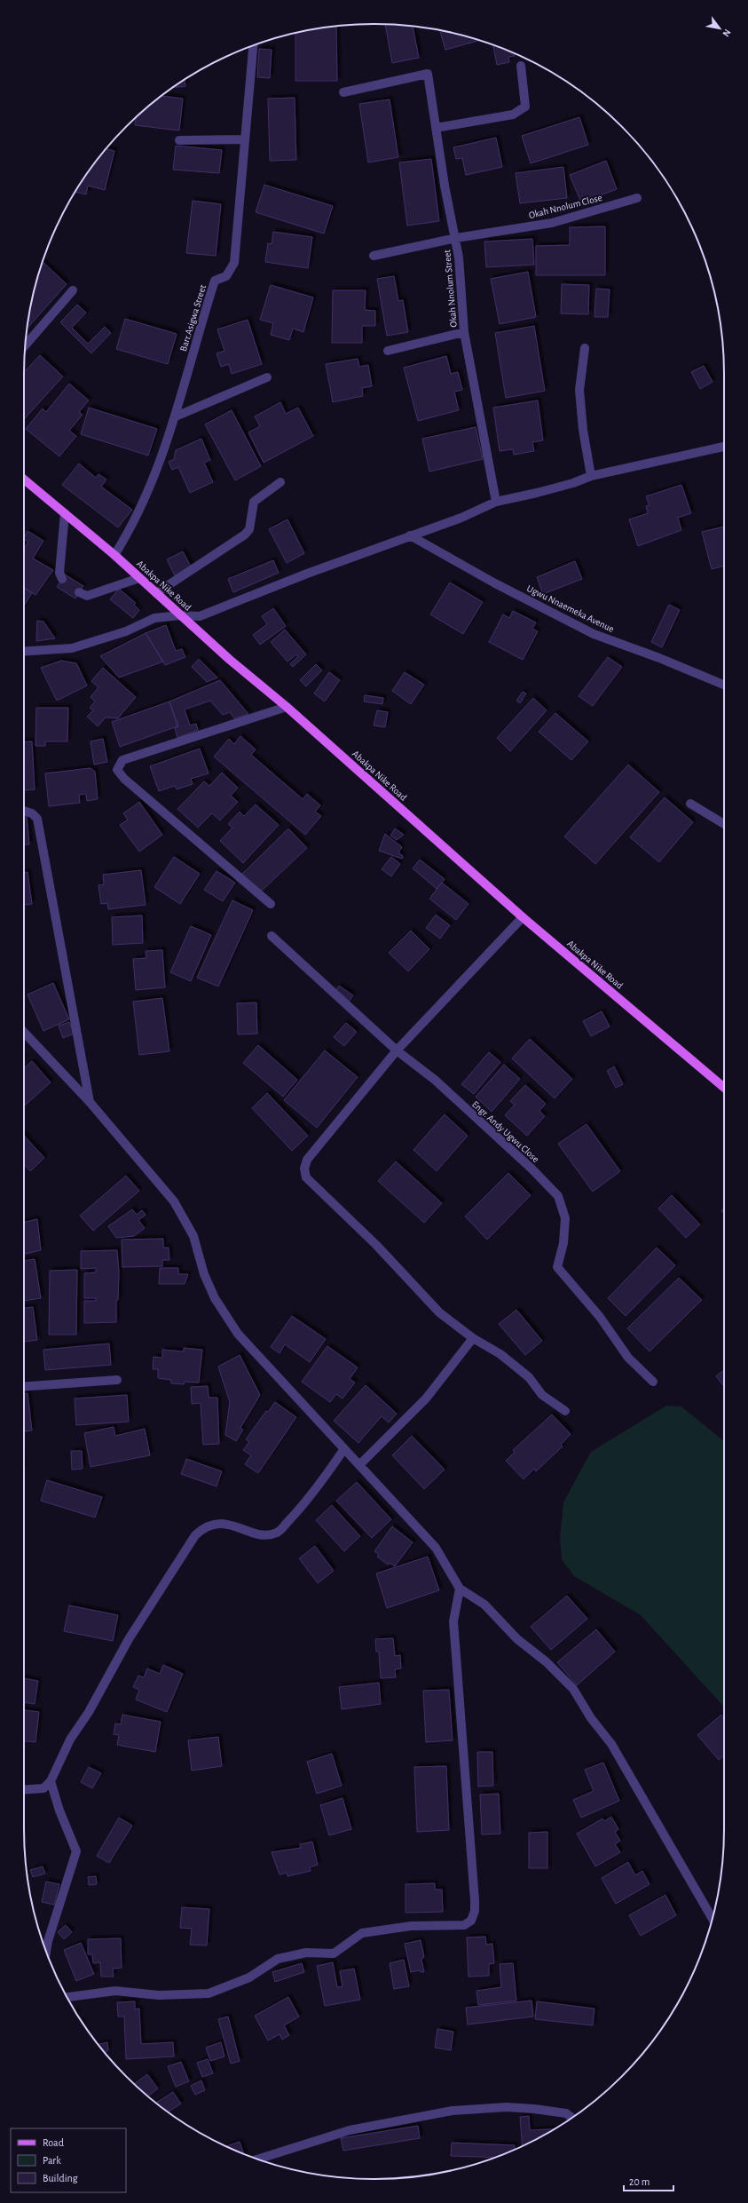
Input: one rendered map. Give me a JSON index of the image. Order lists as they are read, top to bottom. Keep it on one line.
{"streets":{"main road":["Abakpa Nike Road"],"street":["Okah Nnolum Close","Okah Nnolum Street","Barr.Asigwa Street","Ugwu Nnaemeka Avenue","Engr. Andy Ugwu Close"]},"crossings":[["Okah Nnolum Close","Okah Nnolum Street"],["Barr.Asigwa Street","Abakpa Nike Road"]],"legend":["Road","Park","Building"],"scale_bar":"20 m","north":"bottom right"}
